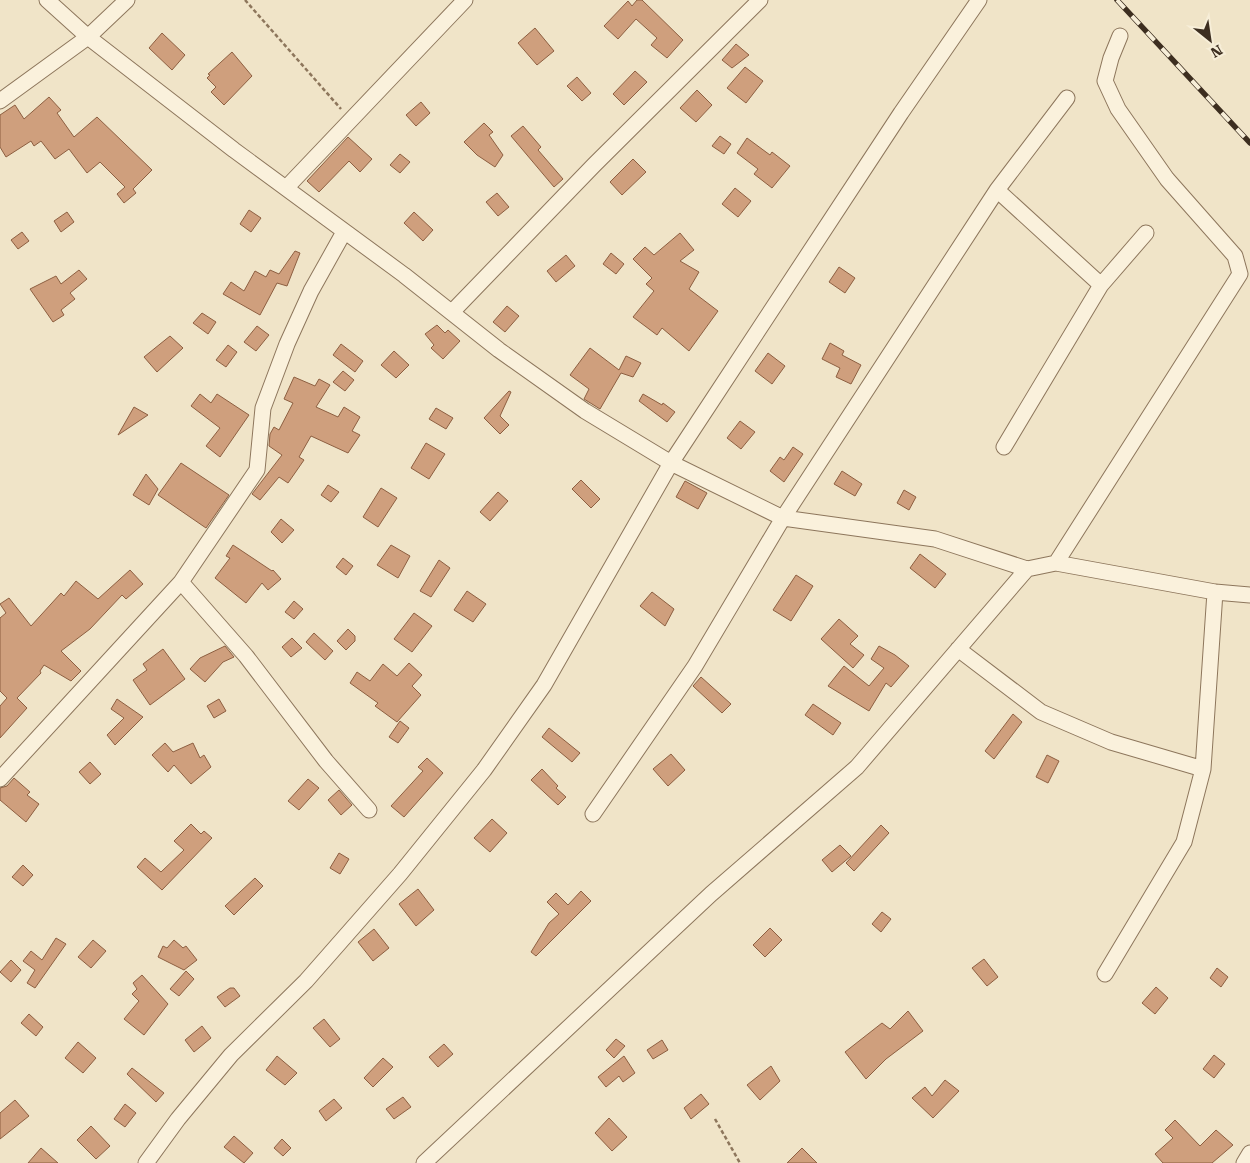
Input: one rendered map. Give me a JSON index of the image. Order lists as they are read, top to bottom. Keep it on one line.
{"north":"bottom right"}
